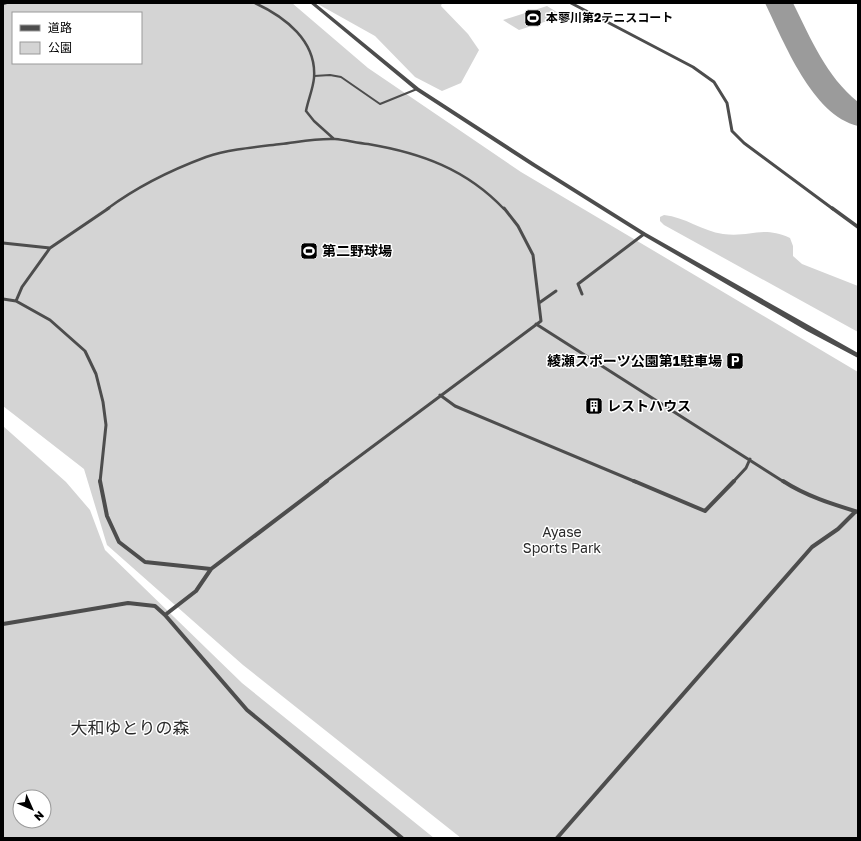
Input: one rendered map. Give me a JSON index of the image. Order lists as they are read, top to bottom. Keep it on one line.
{"parks":["Ayase Sports Park","大和ゆとりの森"],"places":{"sports":["本蓼川第2テニスコート","第二野球場"],"parking":["綾瀬スポーツ公園第1駐車場"],"building":["レストハウス"]},"legend":["道路","公園"],"north":"bottom right"}
